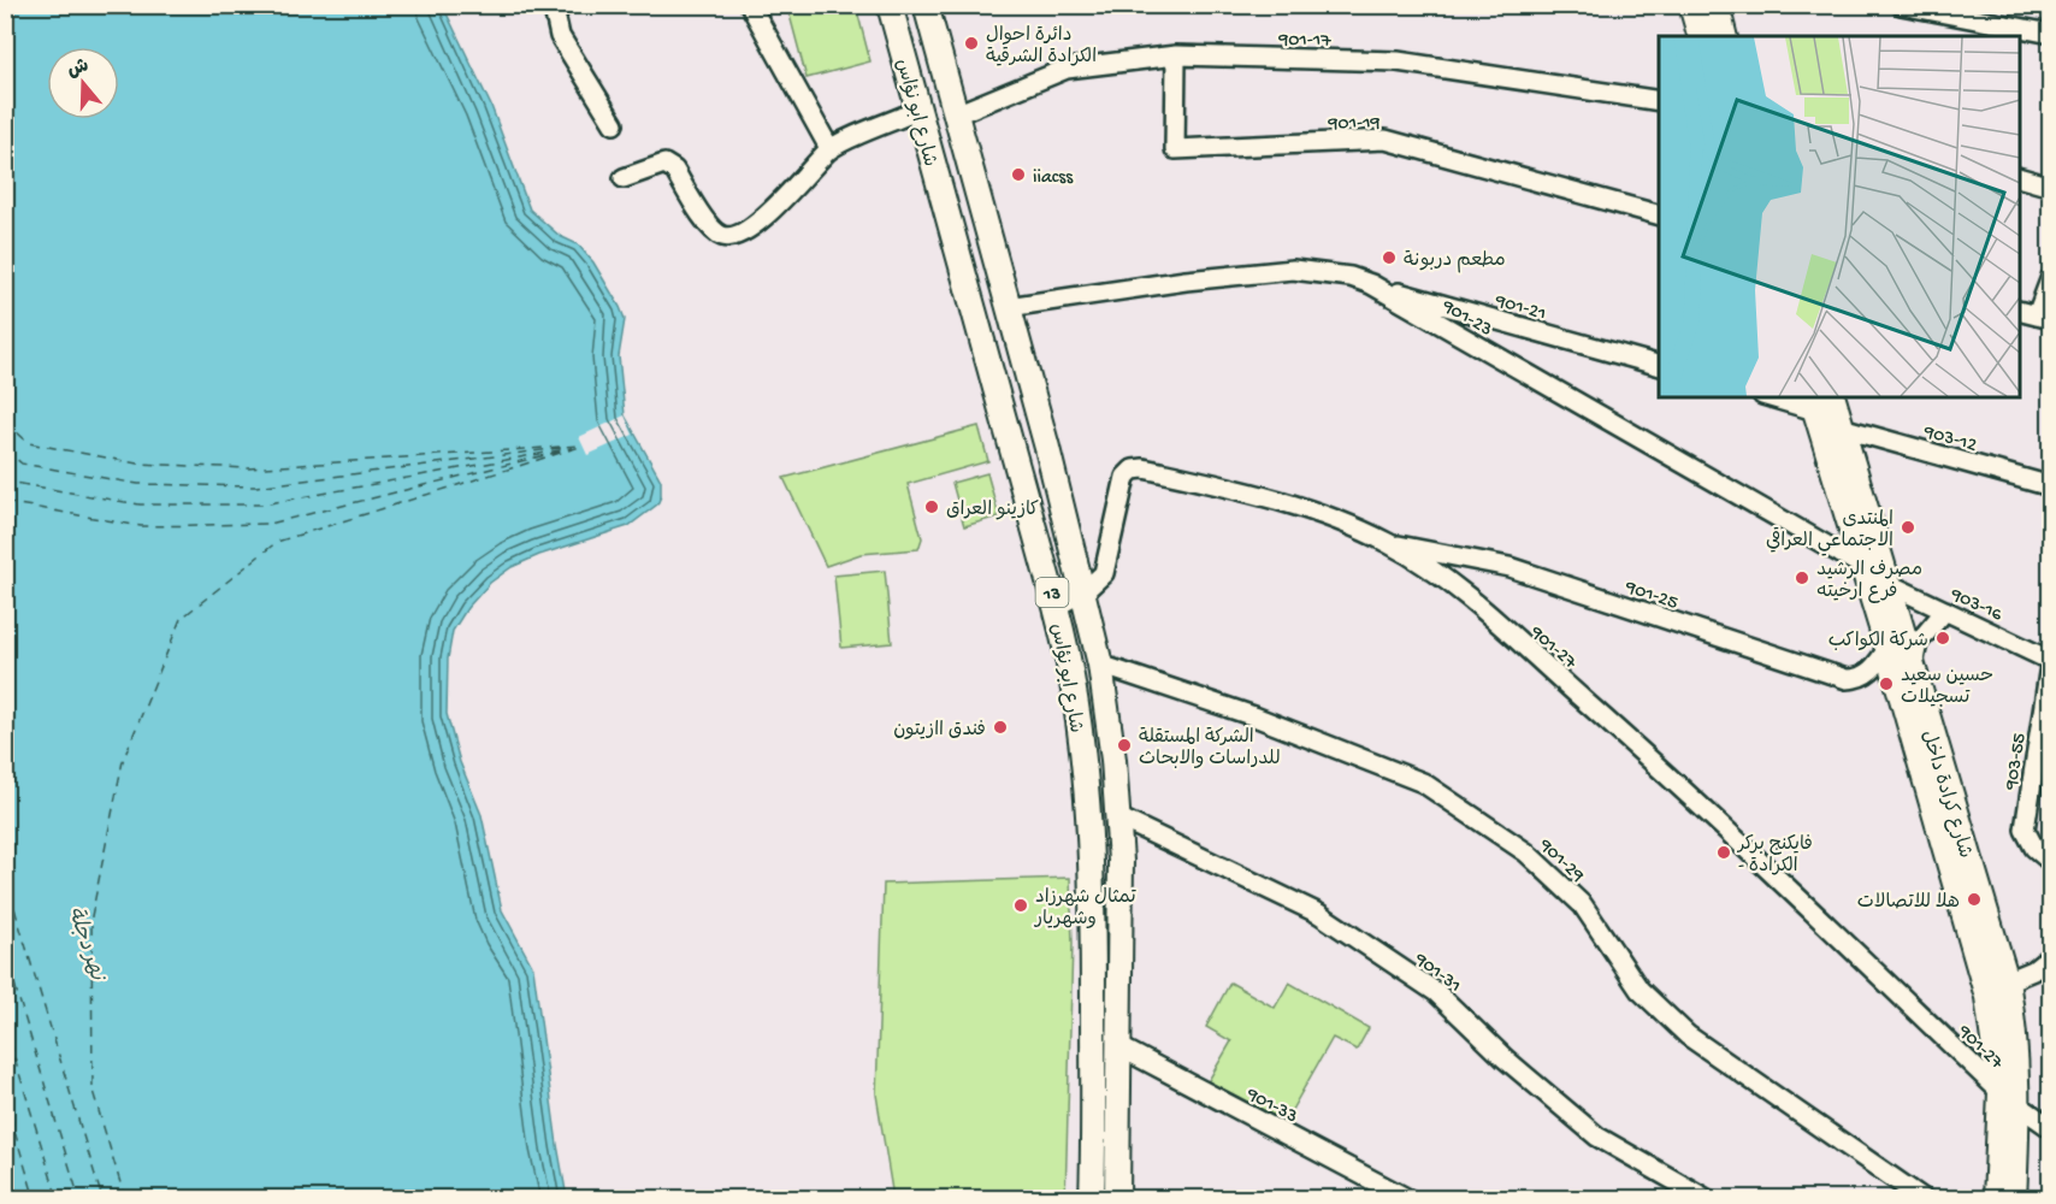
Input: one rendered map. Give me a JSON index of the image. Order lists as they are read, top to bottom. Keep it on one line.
{"streets":{"main road":["شارع ابو نؤاس","13","شارع كرادة داخل"],"street":["901-17","901-19","901-21","901-23","903-12","901-25","903-16","901-27","903-55","901-29","901-31","901-33"]},"crossings":[["901-17","شارع ابو نؤاس"],["901-17","901-19"],["شارع ابو نؤاس","901-23"],["شارع ابو نؤاس","901-27"],["شارع ابو نؤاس","901-29"],["شارع ابو نؤاس","901-31"],["شارع ابو نؤاس","901-33"],["901-21","901-23"],["901-23","شارع كرادة داخل"],["903-12","شارع كرادة داخل"],["901-25","901-27"],["901-25","شارع كرادة داخل"],["903-16","903-55"],["903-16","شارع كرادة داخل"],["901-27","شارع كرادة داخل"]],"water":["نهر دجلة"],"places":["دائرة احوال الكرادة الشرقية","iiacss","مطعم دربونة","كازينو العراق","المنتدى الاجتماعي العراقي","مصرف الرشيد فرع ارخيته","شركة الكواكب","حسين سعيد تسجيلات","فندق اازيتون","الشركة المستقلة للدراسات والابحاث","فايكنج بركر - الكرادة","هلا للاتصالات","تمثال شهرزاد وشهريار"],"north":"top"}
